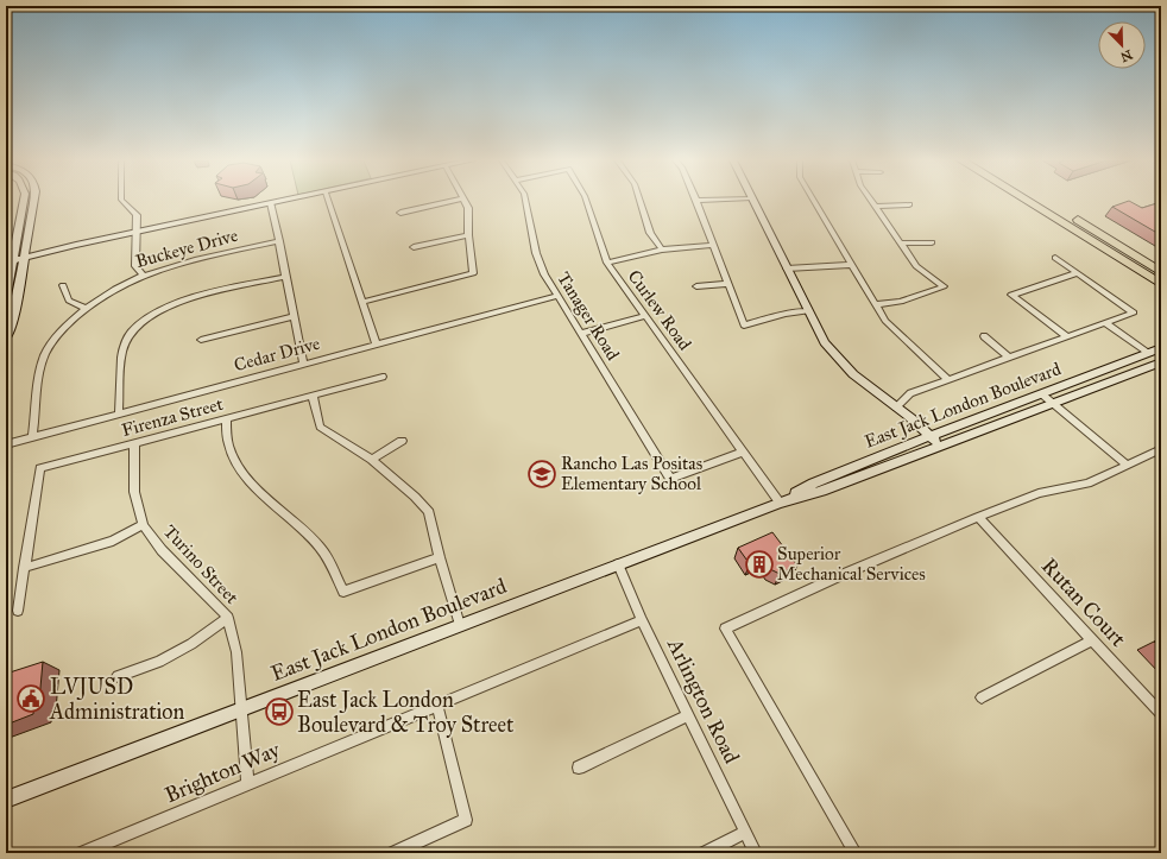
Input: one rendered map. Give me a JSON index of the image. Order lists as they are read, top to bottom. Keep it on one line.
{"streets":{"main road":["East Jack London Boulevard"],"street":["Buckeye Drive","Curlew Road","Tanager Road","Cedar Drive","Firenza Street","Turino Street","Rutan Court","Arlington Road","Brighton Way"]},"crossings":[["Buckeye Drive","Cedar Drive"],["Curlew Road","Tanager Road"],["Curlew Road","East Jack London Boulevard"],["Tanager Road","Cedar Drive"],["East Jack London Boulevard","Turino Street"],["East Jack London Boulevard","Arlington Road"],["Firenza Street","Turino Street"],["Turino Street","Brighton Way"],["Arlington Road","Brighton Way"]],"places":{"school or university":["Rancho Las Positas Elementary School"],"building":["Superior Mechanical Services"],"public building":["LVJUSD Administration"],"bus stop":["East Jack London Boulevard & Troy Street"]},"north":"bottom right"}
